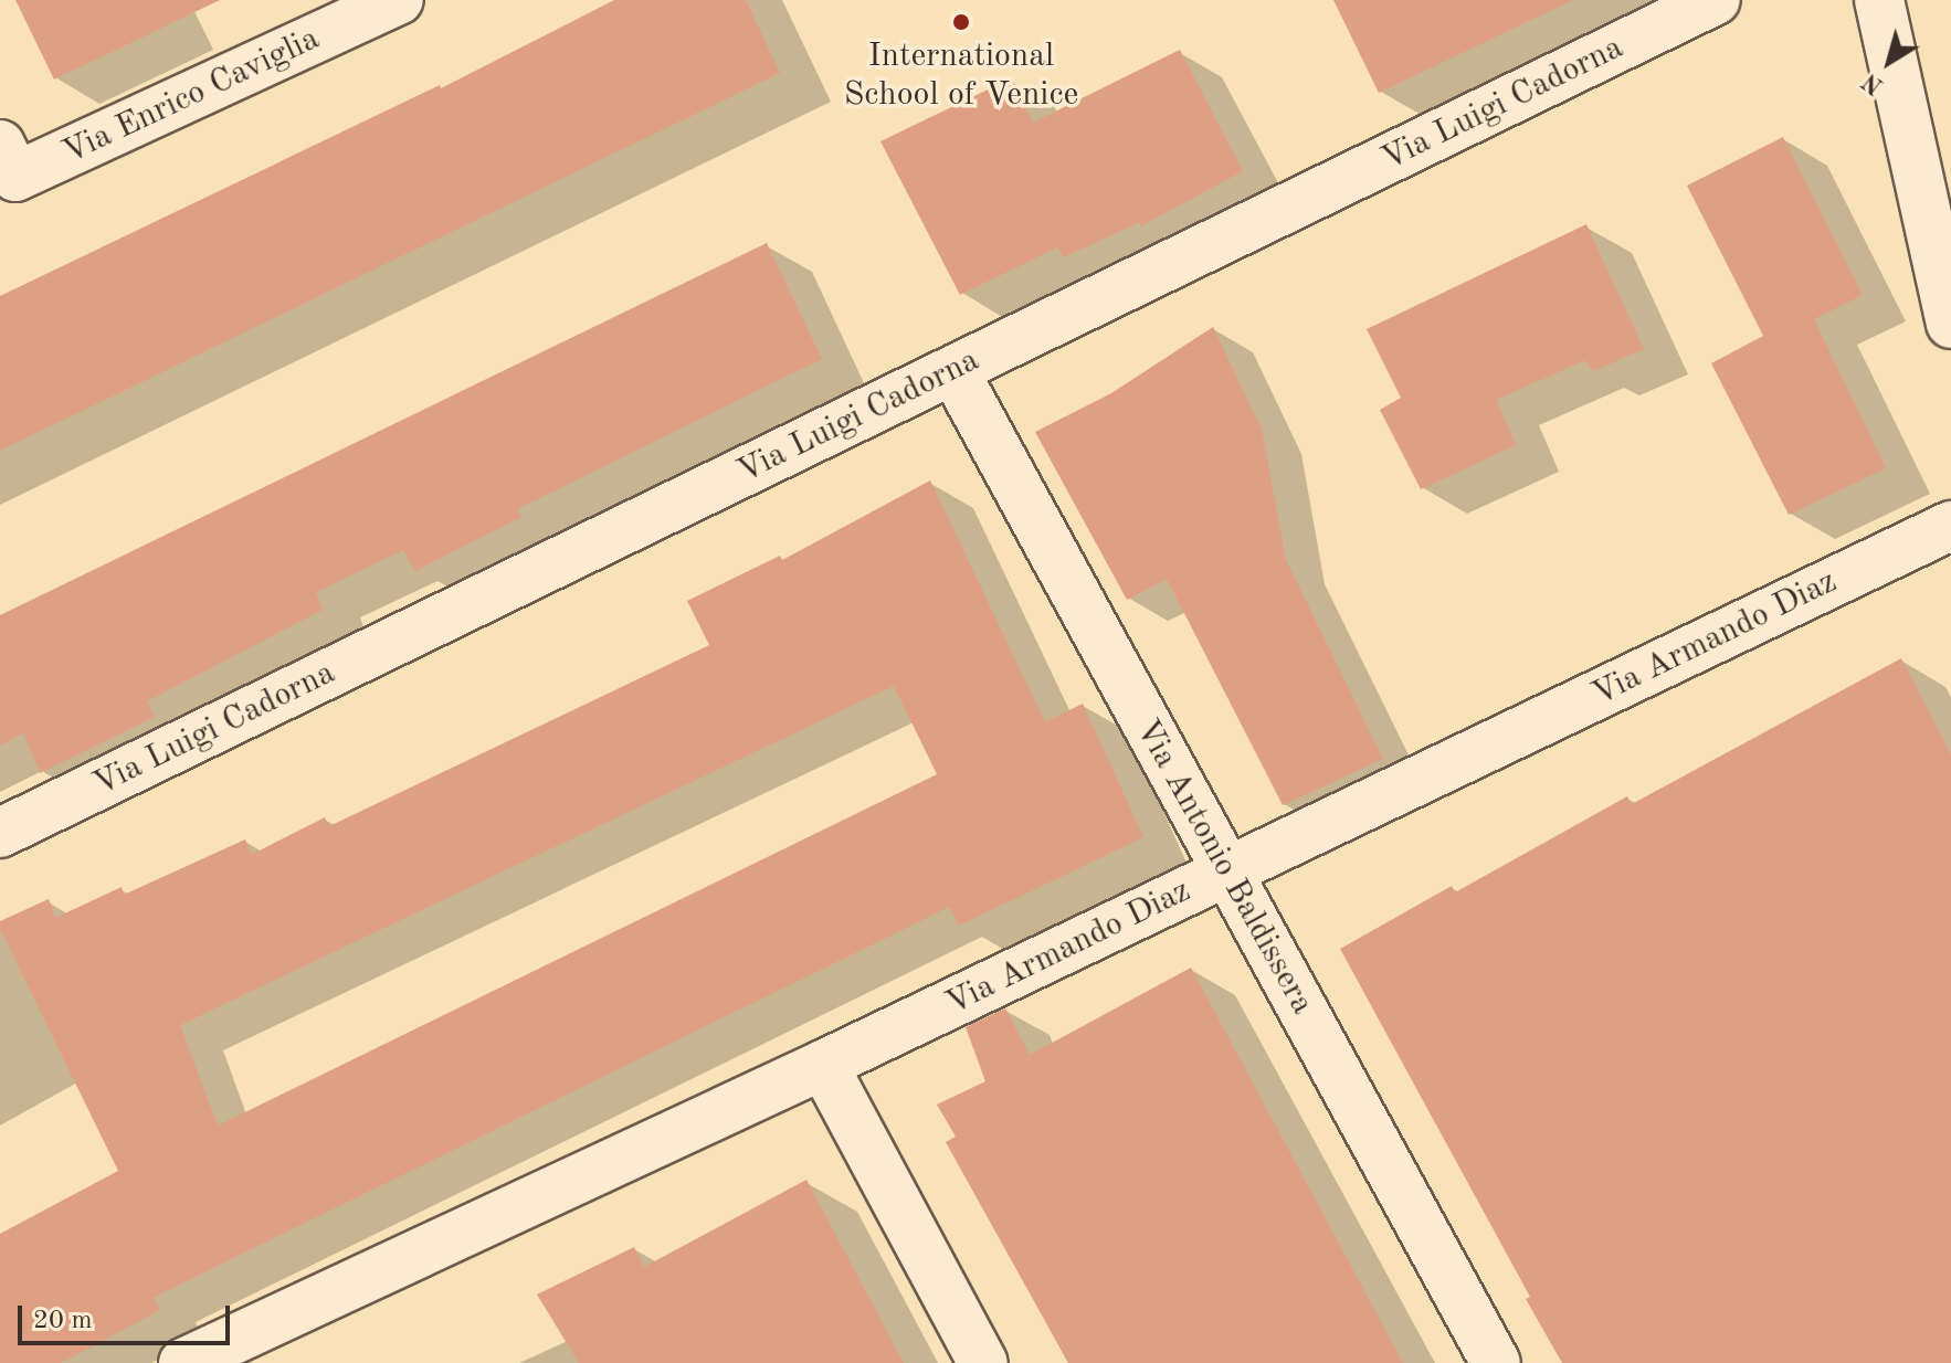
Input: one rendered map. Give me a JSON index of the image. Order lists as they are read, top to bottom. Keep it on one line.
{"streets":{"street":["Via Enrico Caviglia","Via Luigi Cadorna","Via Armando Diaz","Via Antonio Baldissera"]},"crossings":[["Via Luigi Cadorna","Via Antonio Baldissera"],["Via Armando Diaz","Via Antonio Baldissera"]],"places":["International School of Venice"],"scale_bar":"20 m","north":"bottom left"}
